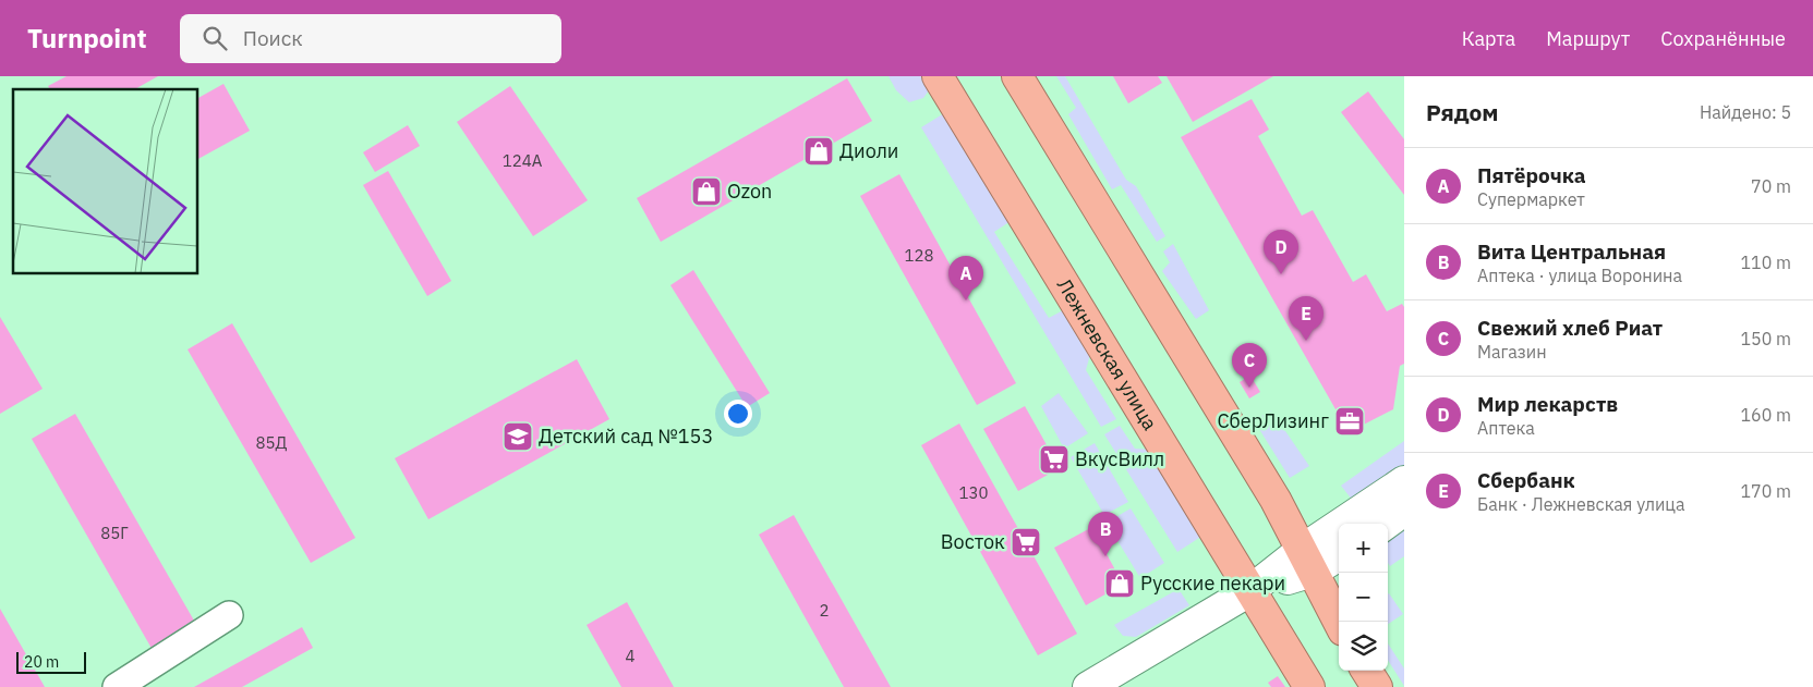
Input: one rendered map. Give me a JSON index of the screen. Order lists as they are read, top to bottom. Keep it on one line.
{"streets":{"highway":["Лежневская улица"]},"places":{"shop":["Диоли","Ozon","Русские пекари"],"office":["СберЛизинг"],"school or university":["Детский сад №153"],"supermarket":["ВкусВилл","Восток"]},"house_numbers":["124А","128","85Д","130","85Г","2","4"],"scale_bar":"20 m","page":{"header":"Turnpoint","search":"Поиск","nav":["Карта","Маршрут","Сохранённые"],"heading":["Рядом","Найдено: 5"],"list":[{"mark":"A","name":"Пятёрочка","note":"Супермаркет","value":"70 m"},{"mark":"B","name":"Вита Центральная","note":"Аптека · улица Воронина","value":"110 m"},{"mark":"C","name":"Свежий хлеб Риат","note":"Магазин","value":"150 m"},{"mark":"D","name":"Мир лекарств","note":"Аптека","value":"160 m"},{"mark":"E","name":"Сбербанк","note":"Банк · Лежневская улица","value":"170 m"}],"pins":["D","A","E","C","B"],"map_buttons":["+","−"],"scale":"20 m"}}
